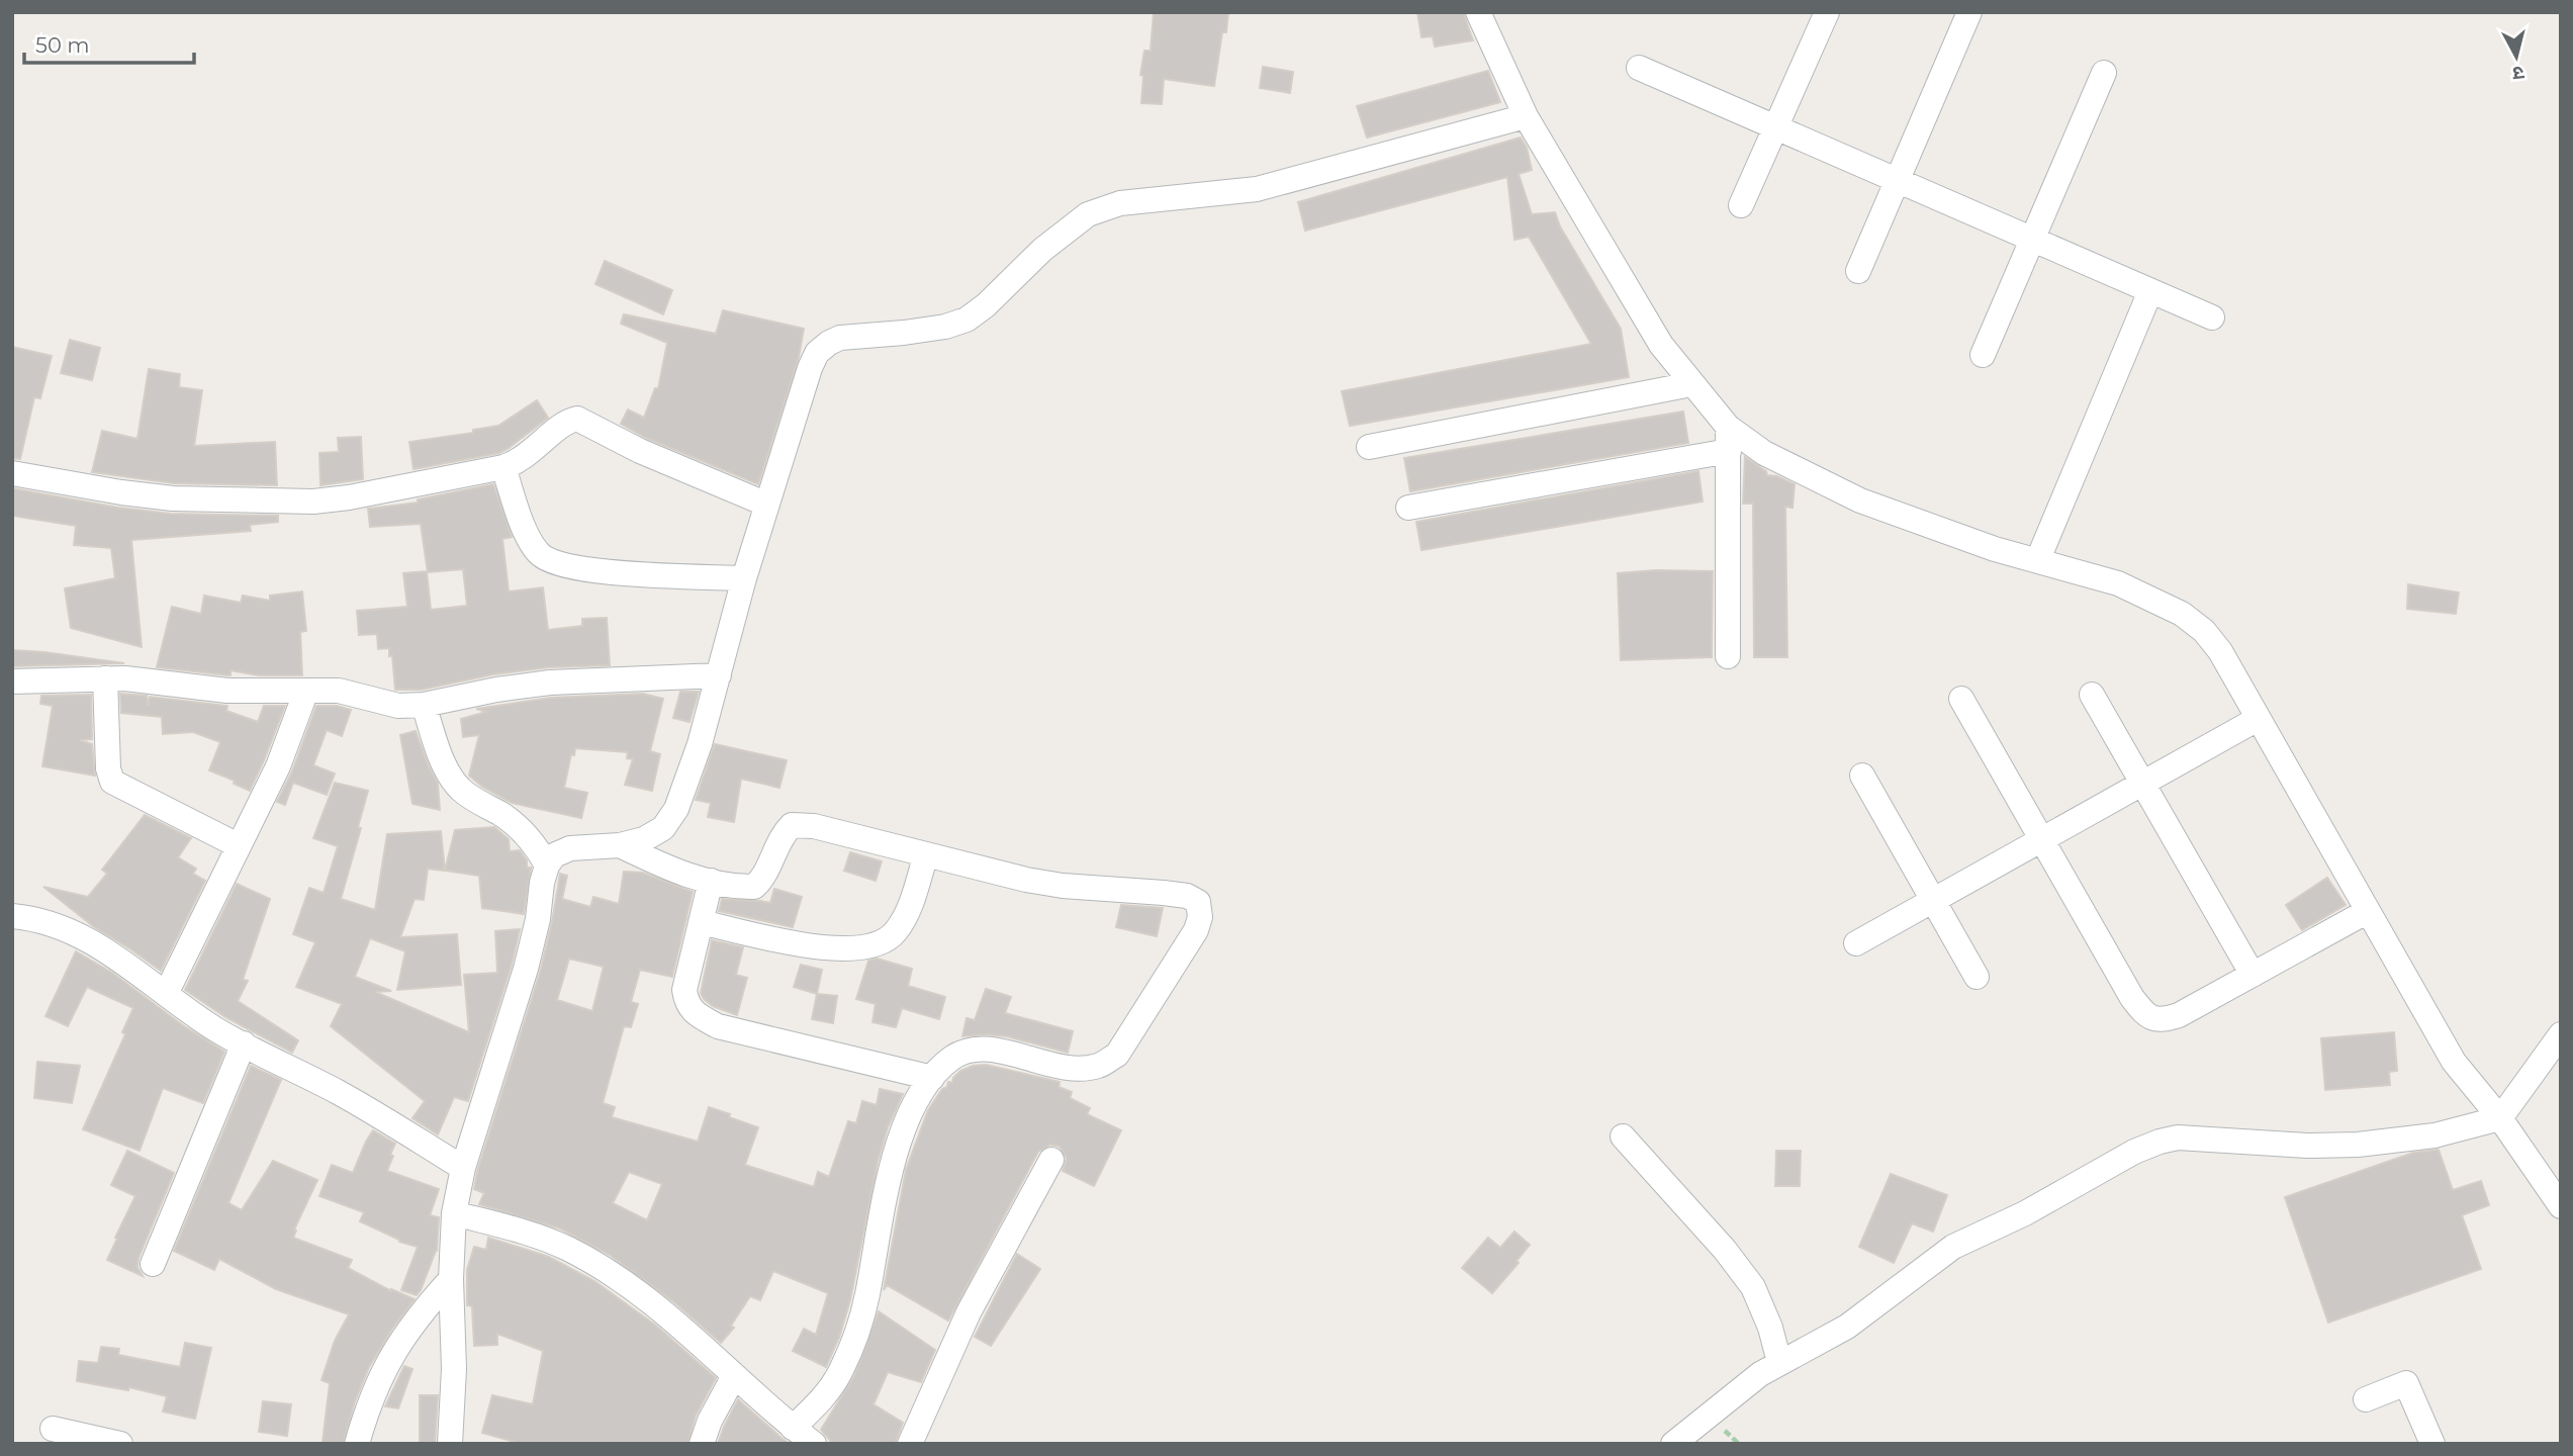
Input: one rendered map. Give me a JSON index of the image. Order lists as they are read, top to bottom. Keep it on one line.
{"scale_bar":"50 m","north":"bottom"}
